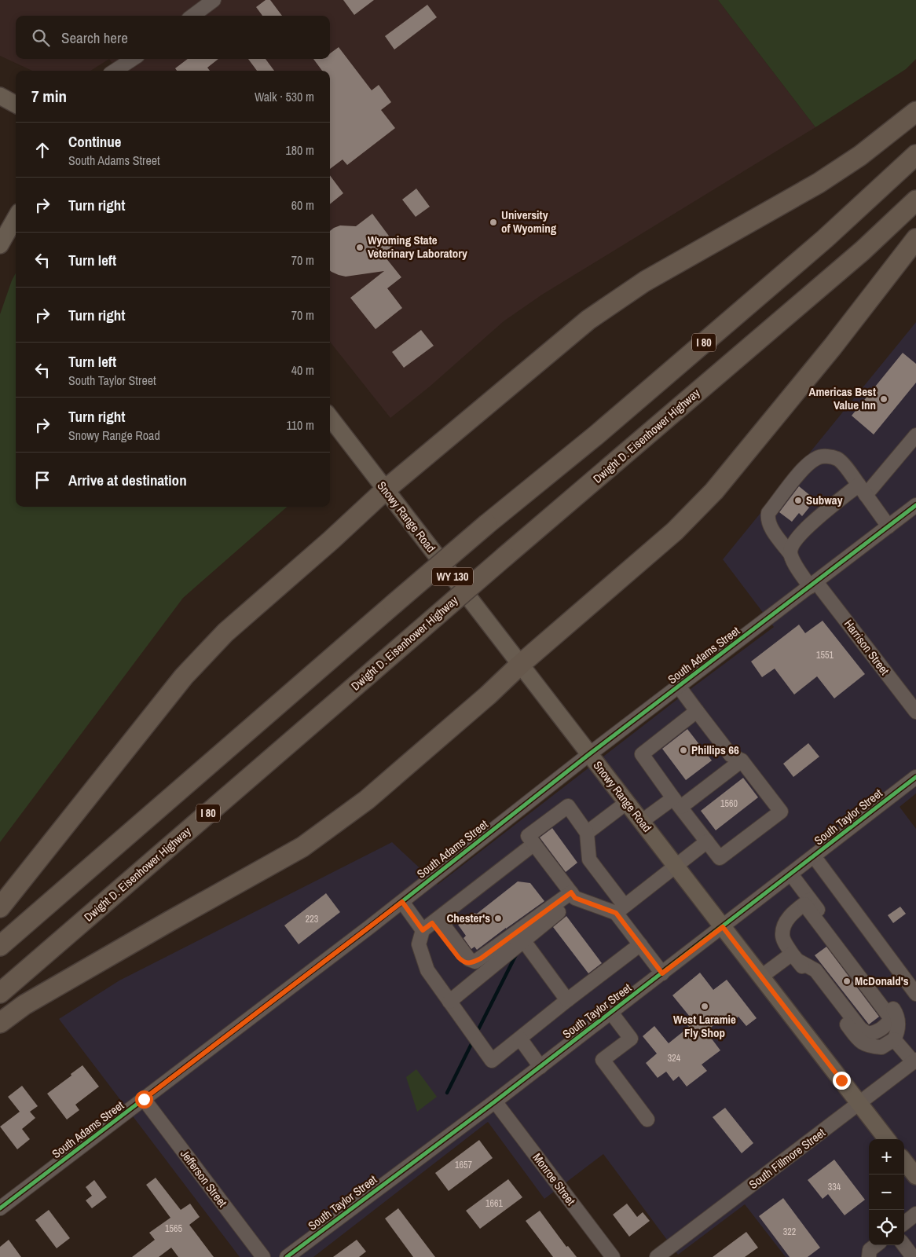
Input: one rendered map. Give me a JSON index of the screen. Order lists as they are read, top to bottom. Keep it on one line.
{"streets":{"highway":["I 80","Dwight D. Eisenhower Highway"],"main road":["Snowy Range Road","WY 130"],"street":["Harrison Street","South Adams Street","South Taylor Street","South Fillmore Street","Jefferson Street","Monroe Street"]},"crossings":[["Snowy Range Road","South Adams Street"],["Snowy Range Road","South Taylor Street"],["Snowy Range Road","South Fillmore Street"],["Harrison Street","South Adams Street"],["South Adams Street","Jefferson Street"],["South Taylor Street","Monroe Street"]],"places":["University of Wyoming","Wyoming State Veterinary Laboratory","Americas Best Value Inn","Subway","Phillips 66","Chester's","McDonald's","West Laramie Fly Shop"],"house_numbers":["1551","1560","223","324","1657","334","1661","1565","322"],"page":{"search":"Search here","heading":["7 min","Walk · 530 m"],"list":[["Continue","South Adams Street","180 m"],["Turn right","60 m"],["Turn left","70 m"],["Turn right","70 m"],["Turn left","South Taylor Street","40 m"],["Turn right","Snowy Range Road","110 m"],"Arrive at destination"],"map_buttons":["+","−"]}}
